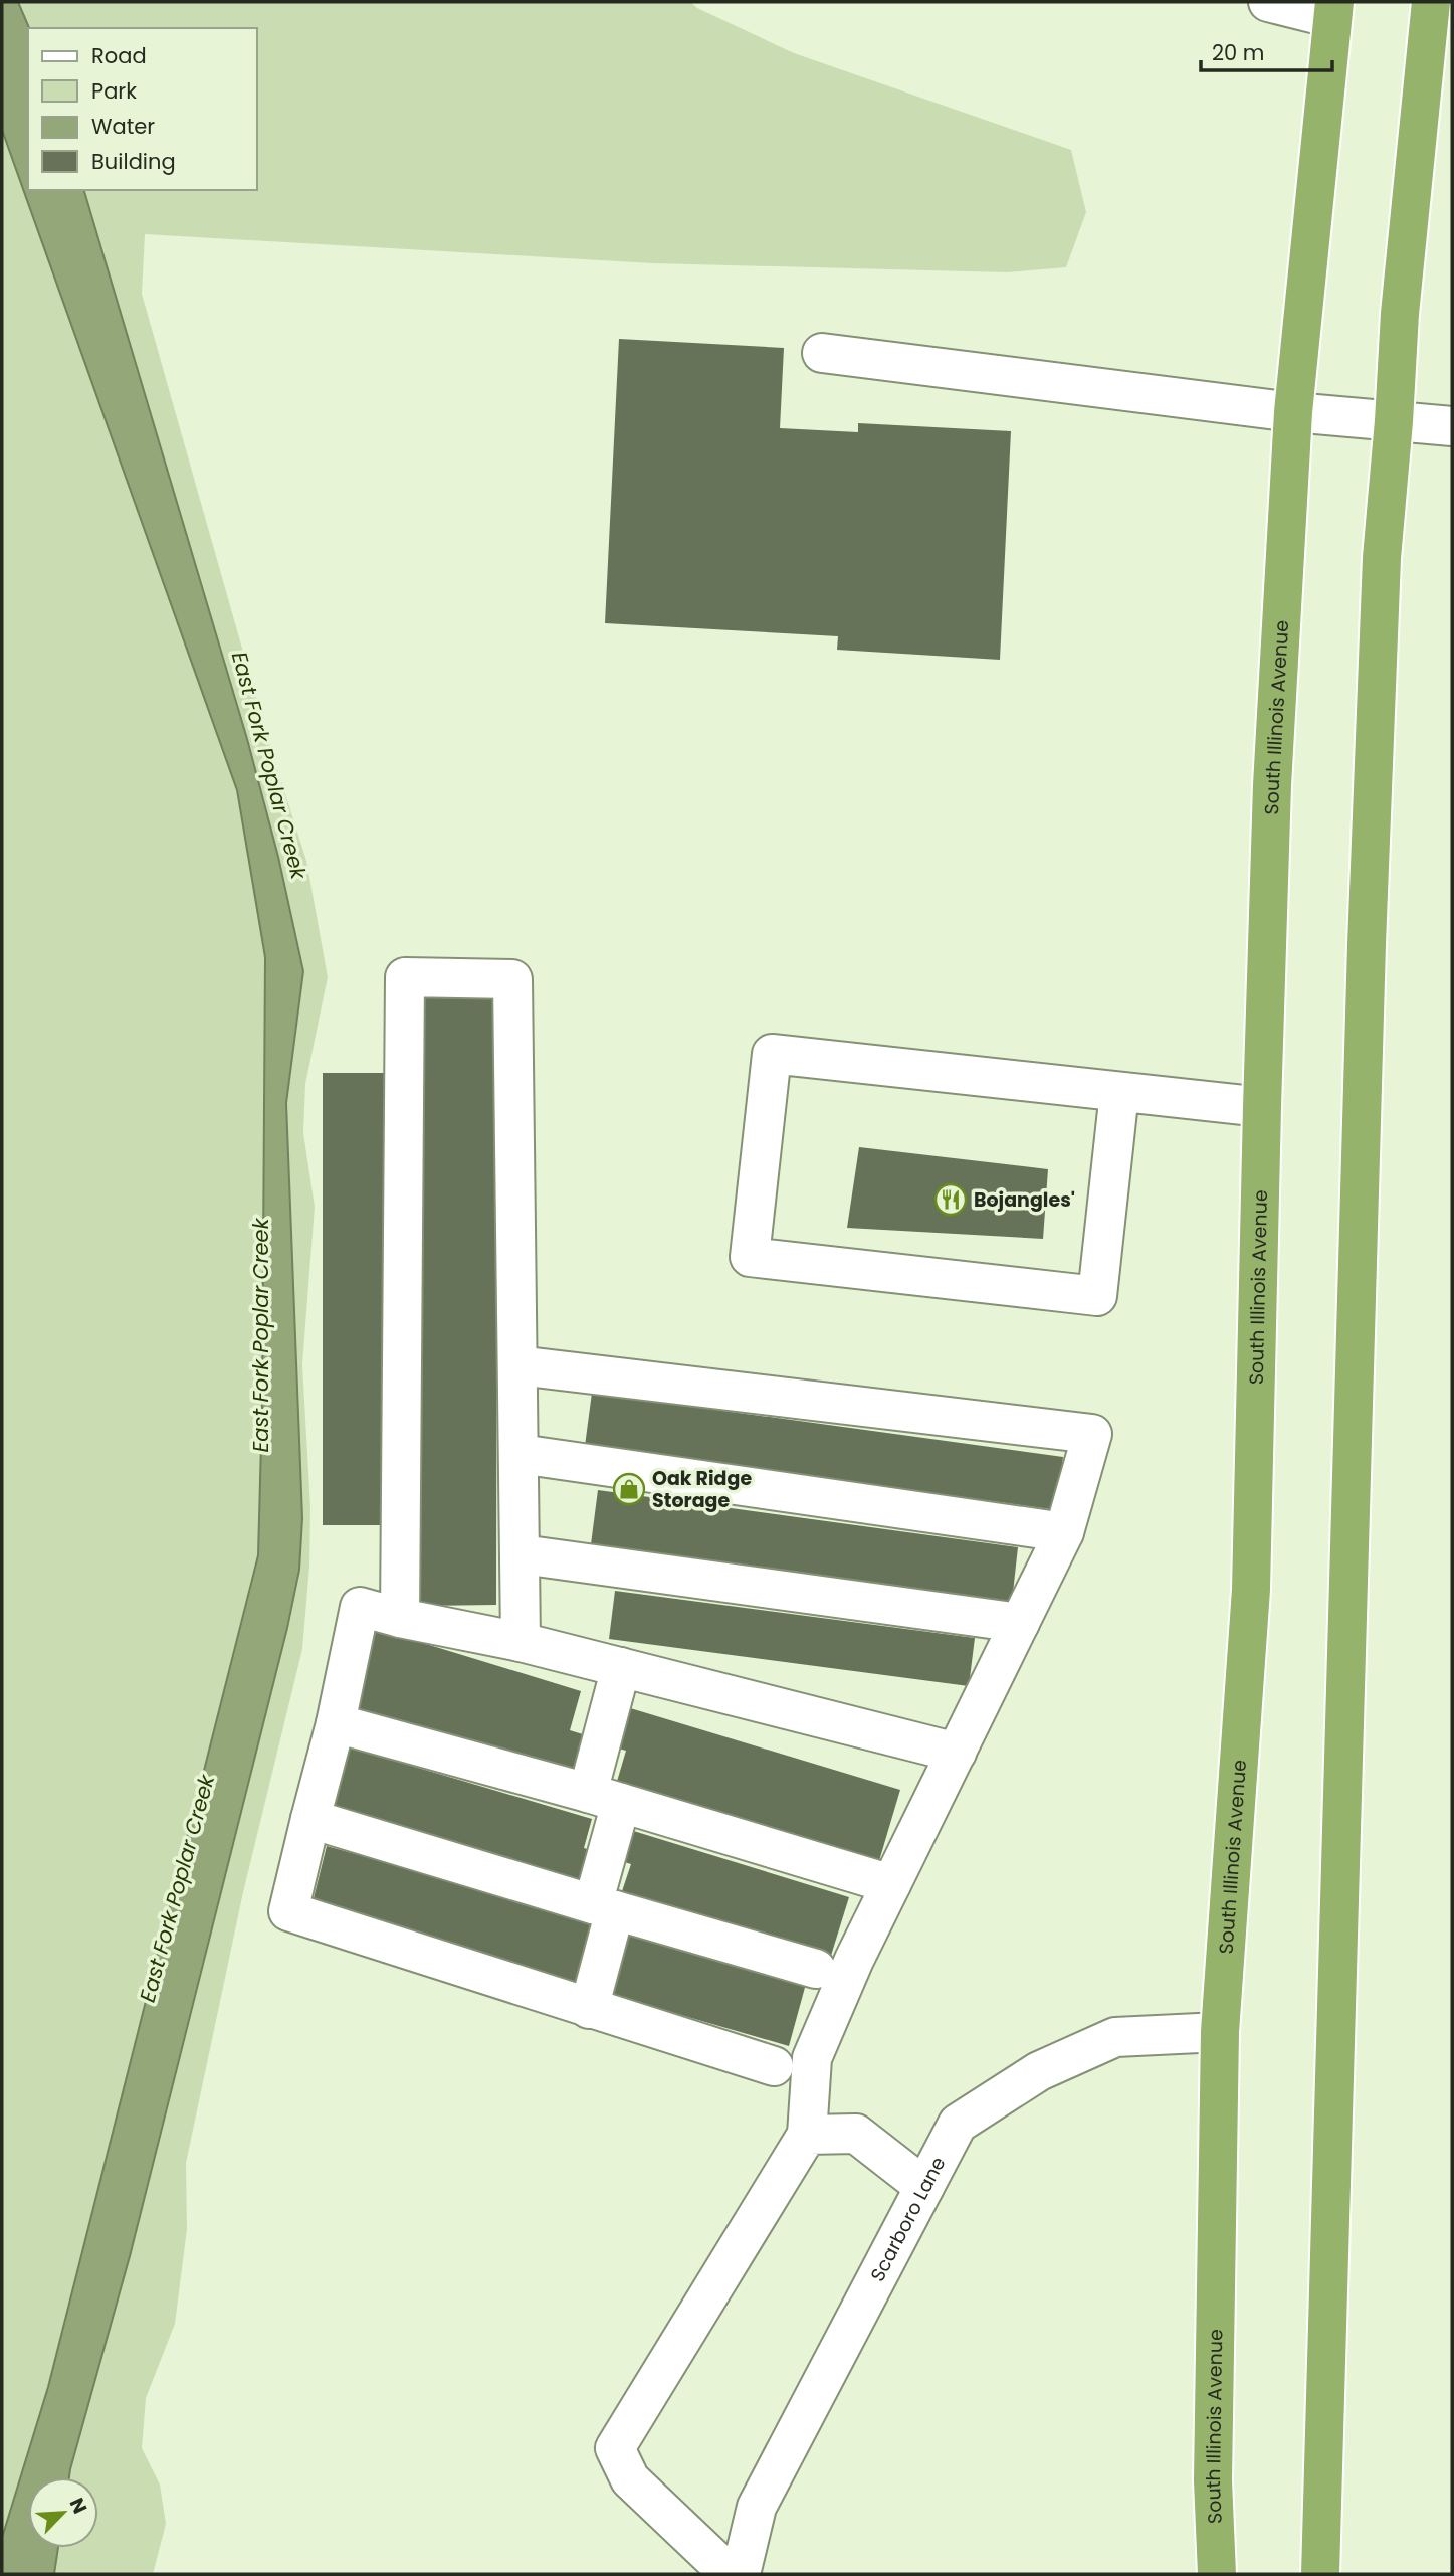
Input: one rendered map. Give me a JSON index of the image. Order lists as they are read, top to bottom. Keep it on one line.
{"streets":{"highway":["South Illinois Avenue"],"street":["Scarboro Lane"]},"crossings":[["South Illinois Avenue","Scarboro Lane"]],"water":["East Fork Poplar Creek"],"places":{"restaurant":["Bojangles'"],"shop":["Oak Ridge Storage"]},"legend":["Road","Park","Water","Building"],"scale_bar":"20 m","north":"top right"}
